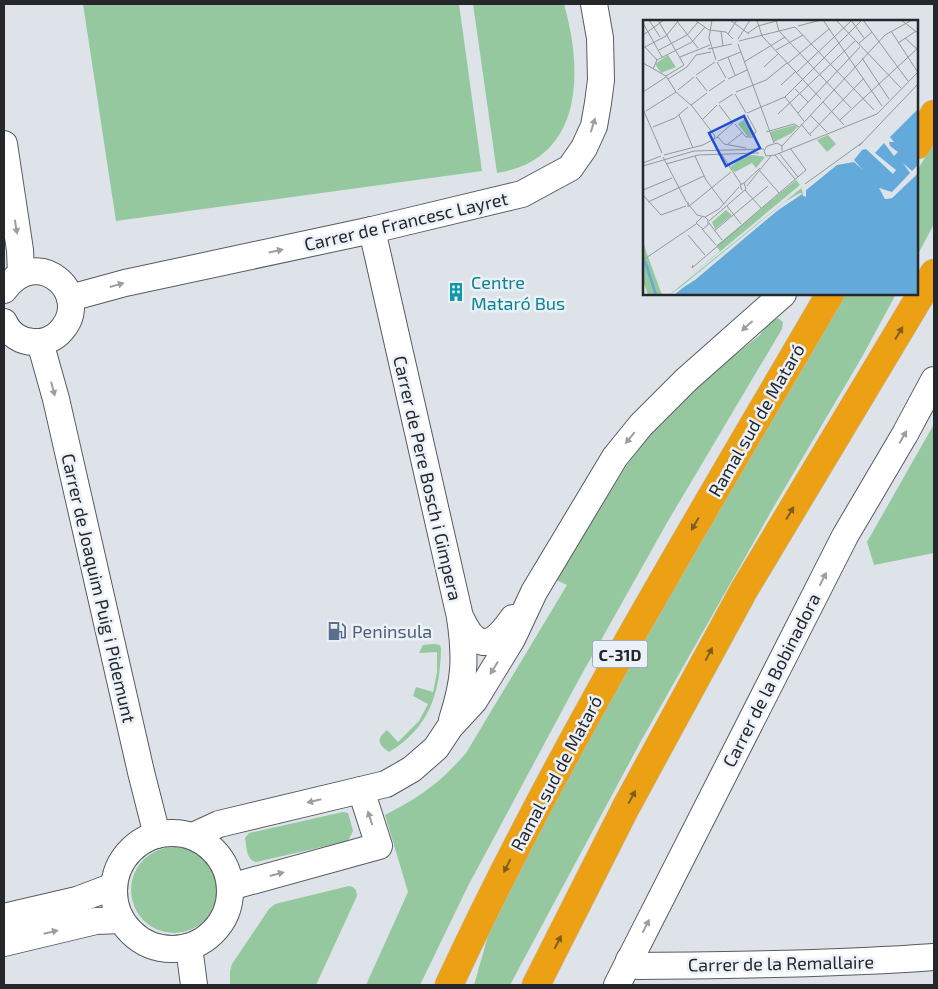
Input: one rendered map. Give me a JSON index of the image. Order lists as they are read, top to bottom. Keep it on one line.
{"streets":{"highway":["Ramal sud de Mataró","C-31D"],"street":["Carrer de Francesc Layret","Carrer de Pere Bosch i Gimpera","Carrer de Joaquim Puig i Pidemunt","Carrer de la Bobinadora","Carrer de la Remallaire"]},"crossings":[["Carrer de Francesc Layret","Carrer de Pere Bosch i Gimpera"],["Carrer de la Bobinadora","Carrer de la Remallaire"]],"one_way":["Carrer de Francesc Layret","Carrer de Joaquim Puig i Pidemunt"],"places":{"building":["Centre Mataró Bus"],"fuel station":["Peninsula"]}}
